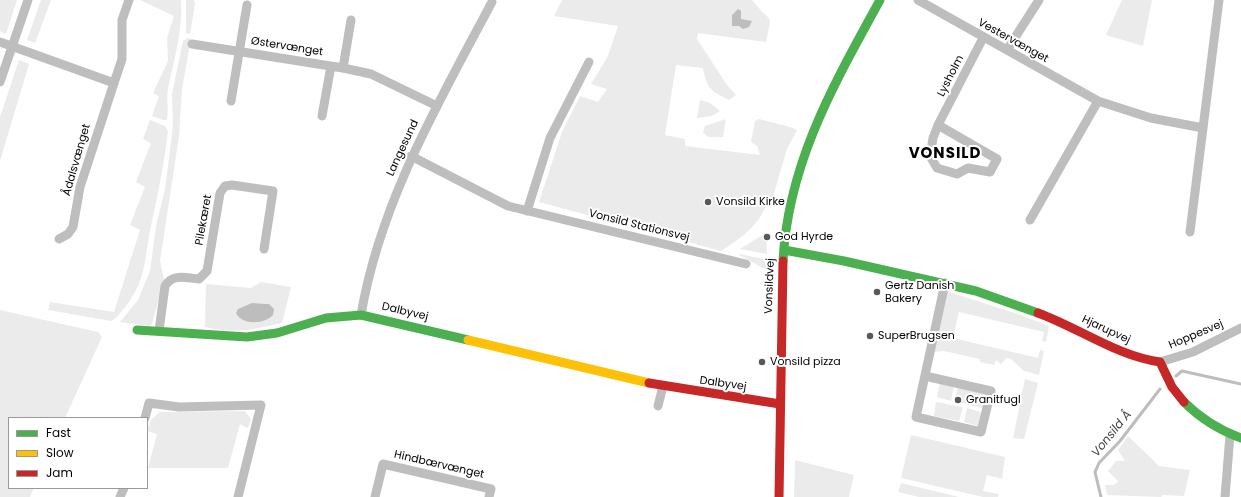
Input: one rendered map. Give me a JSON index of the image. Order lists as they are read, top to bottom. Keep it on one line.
{"streets":{"street":["Vestervænget","Østervænget","Lysholm","Langesund","Ådalsvænget","Pilekæret","Vonsild Stationsvej","Vonsildvej","Dalbyvej","Hjarupvej","Hoppesvej","Hindbærvænget"]},"crossings":[["Vestervænget","Lysholm"],["Østervænget","Langesund"],["Langesund","Vonsild Stationsvej"],["Langesund","Dalbyvej"],["Pilekæret","Dalbyvej"],["Vonsildvej","Dalbyvej"],["Vonsildvej","Hjarupvej"],["Hjarupvej","Hoppesvej"]],"districts":["VONSILD"],"water":["Vonsild Å"],"places":["Vonsild Kirke","God Hyrde","Gertz Danish Bakery","SuperBrugsen","Vonsild pizza","Granitfugl"],"legend":["Fast","Slow","Jam"]}
